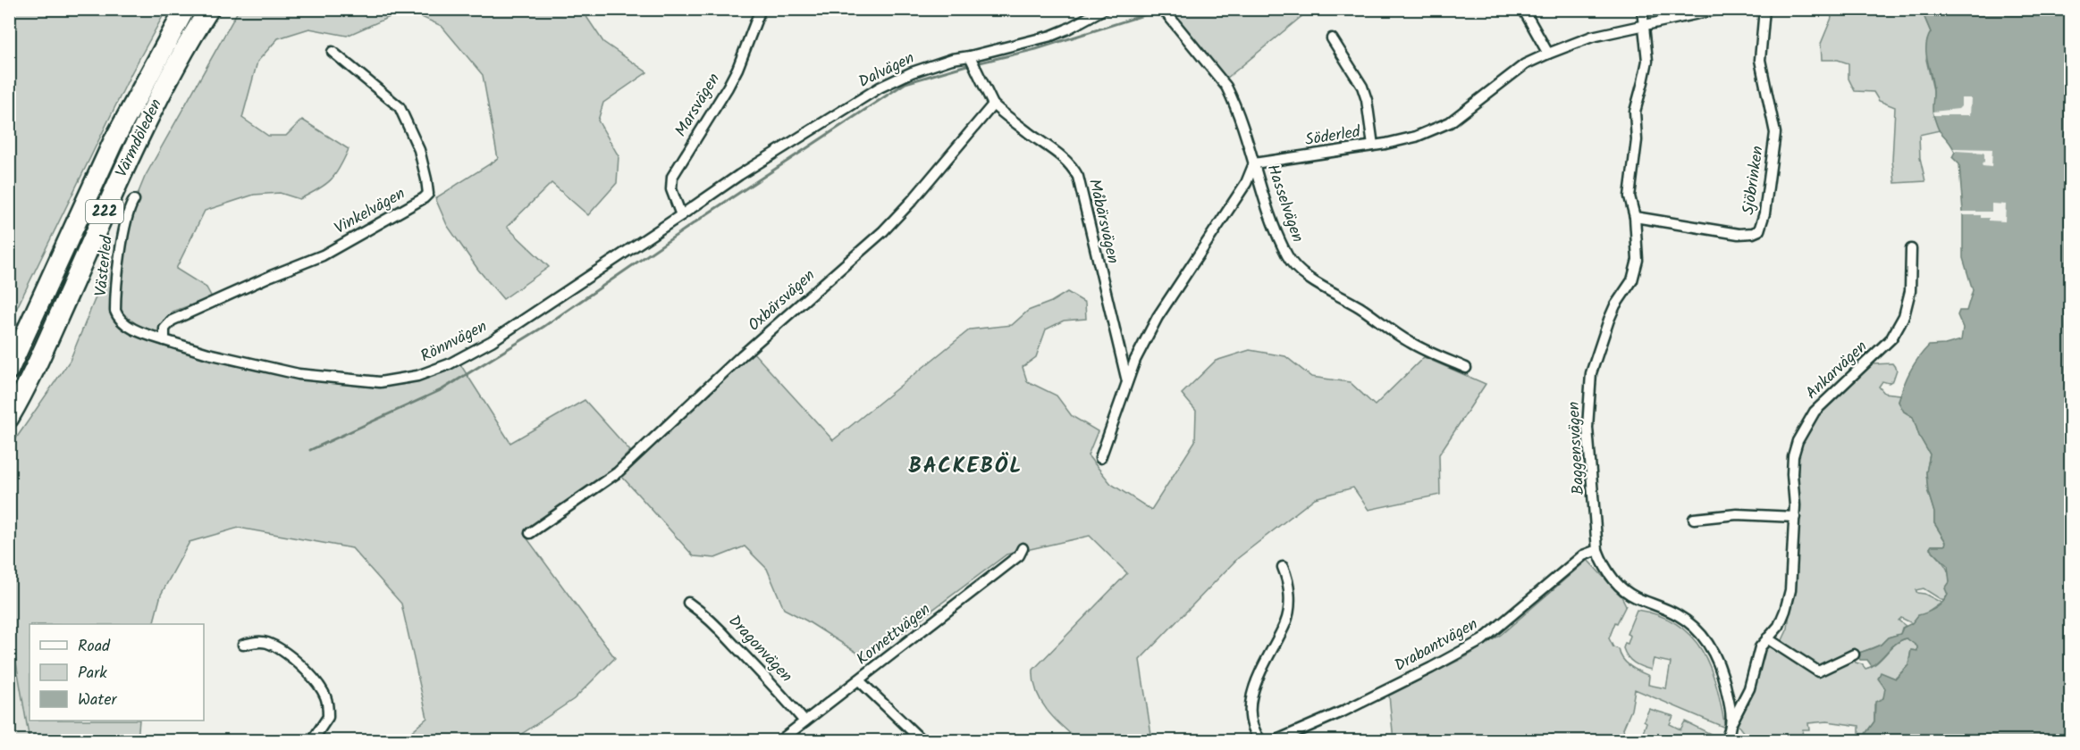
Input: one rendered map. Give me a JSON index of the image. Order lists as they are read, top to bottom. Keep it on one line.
{"streets":{"highway":["Värmdöleden","222"],"street":["Dalvägen","Marsvägen","Söderled","Sjöbrinken","Hasselvägen","Vinkelvägen","Måbärsvägen","Västerled","Oxbärsvägen","Rönnvägen","Ankarvägen","Baggensvägen","Kornettvägen","Drabantvägen","Dragonvägen"]},"crossings":[["Dalvägen","Rönnvägen"],["Marsvägen","Rönnvägen"],["Söderled","Hasselvägen"],["Söderled","Baggensvägen"],["Sjöbrinken","Baggensvägen"],["Vinkelvägen","Västerled"],["Vinkelvägen","Rönnvägen"],["Måbärsvägen","Oxbärsvägen"],["Västerled","Rönnvägen"],["Ankarvägen","Baggensvägen"],["Baggensvägen","Drabantvägen"],["Kornettvägen","Dragonvägen"]],"districts":["BACKEBÖL"],"legend":["Road","Park","Water"]}
